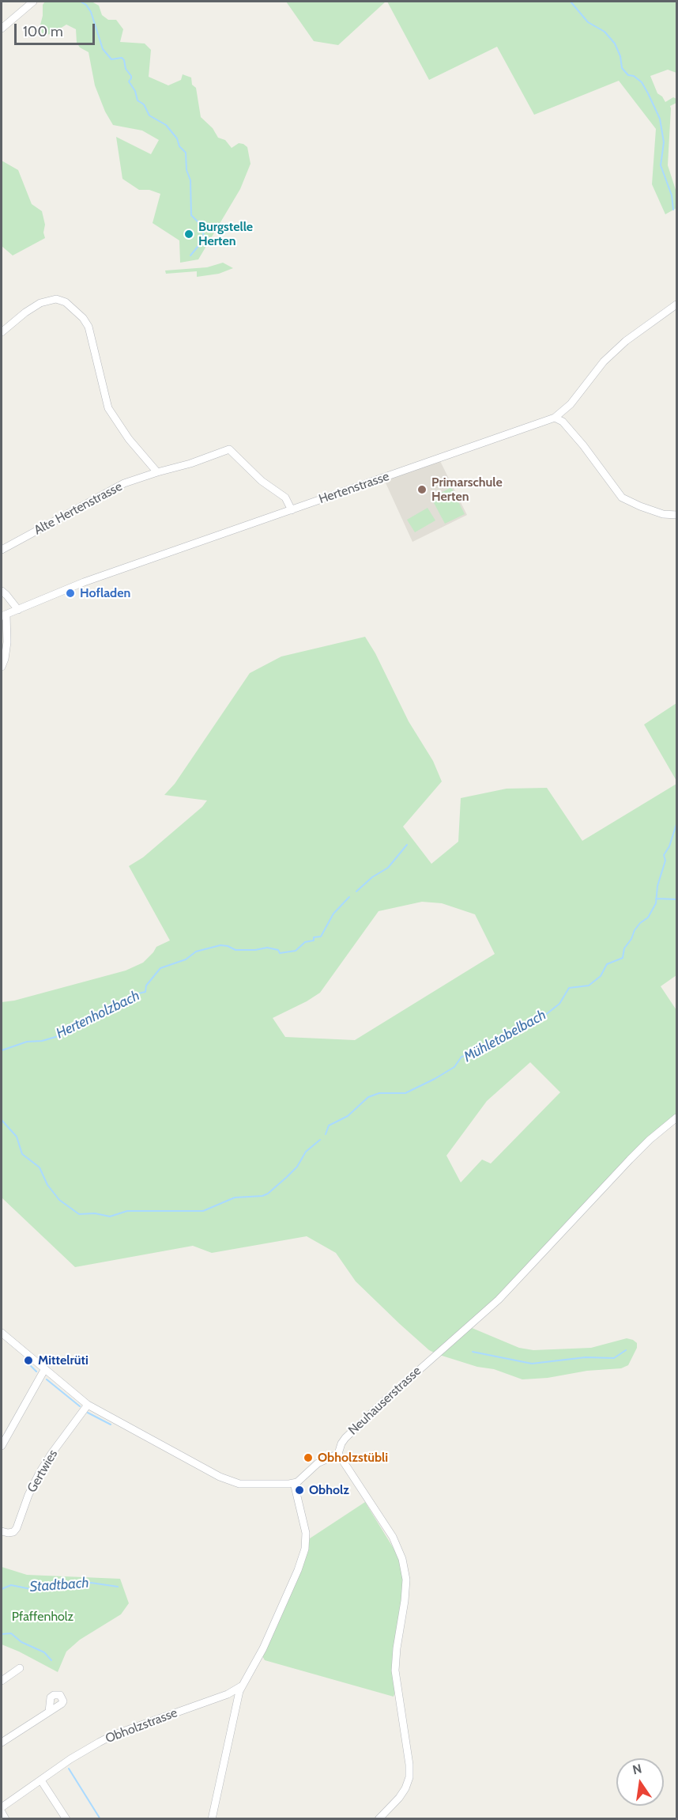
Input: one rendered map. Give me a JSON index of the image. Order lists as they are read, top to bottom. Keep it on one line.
{"streets":{"street":["Hertenstrasse","Alte Hertenstrasse","Neuhauserstrasse","Gertwies","Obholzstrasse"]},"crossings":[["Hertenstrasse","Alte Hertenstrasse"]],"water":["Hertenholzbach","Mühletobelbach","Stadtbach"],"parks":["Pfaffenholz"],"places":["Burgstelle Herten","Primarschule Herten","Hofladen","Mittelrüti","Obholzstübli","Obholz"],"scale_bar":"100 m","north":"top"}
